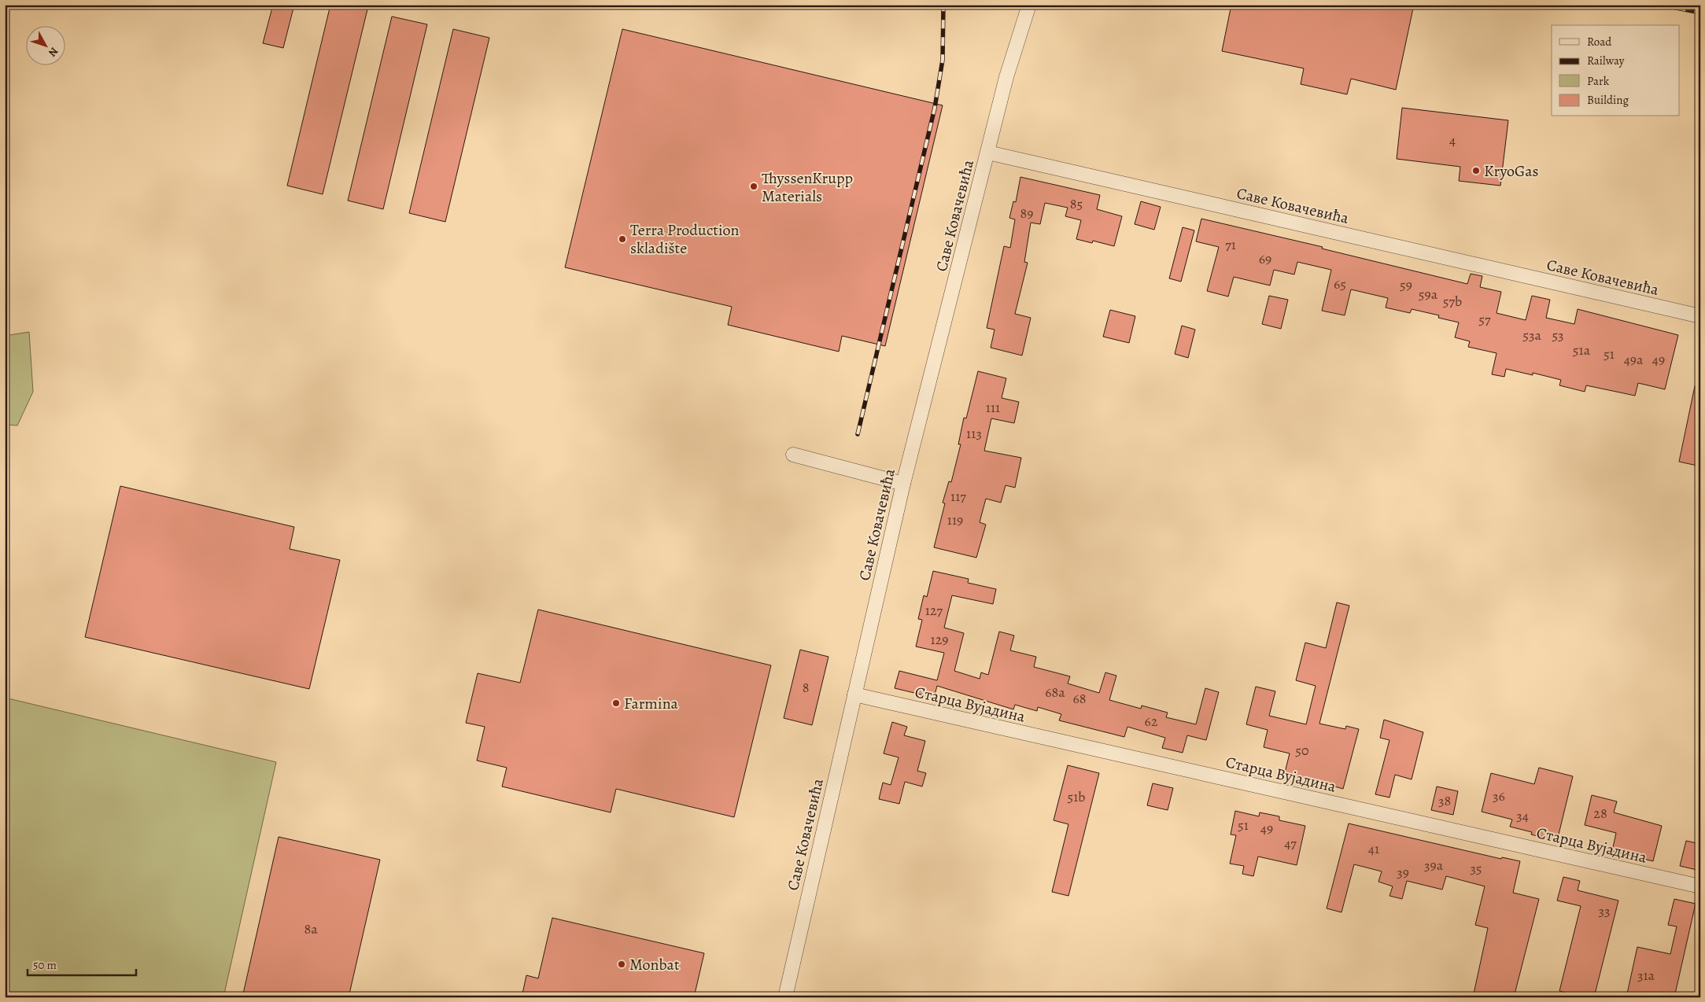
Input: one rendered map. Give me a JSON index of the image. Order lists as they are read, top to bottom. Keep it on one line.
{"streets":{"street":["Саве Ковачевића","Старца Вујадина"]},"crossings":[["Саве Ковачевића","Старца Вујадина"]],"places":["KryoGas","ThyssenKrupp Materials","Terra Production skladište","Farmina","Monbat"],"house_numbers":["4","85","89","71","69","65","59","59a","57b","57","53a","53","51a","51","49a","49","111","113","117","119","127","129","8","68a","68","62","50","36","51b","38","28","34","51","49","47","41","39a","35","39","33","8a","31a"],"legend":["Road","Railway","Park","Building"],"scale_bar":"50 m","north":"bottom right"}
